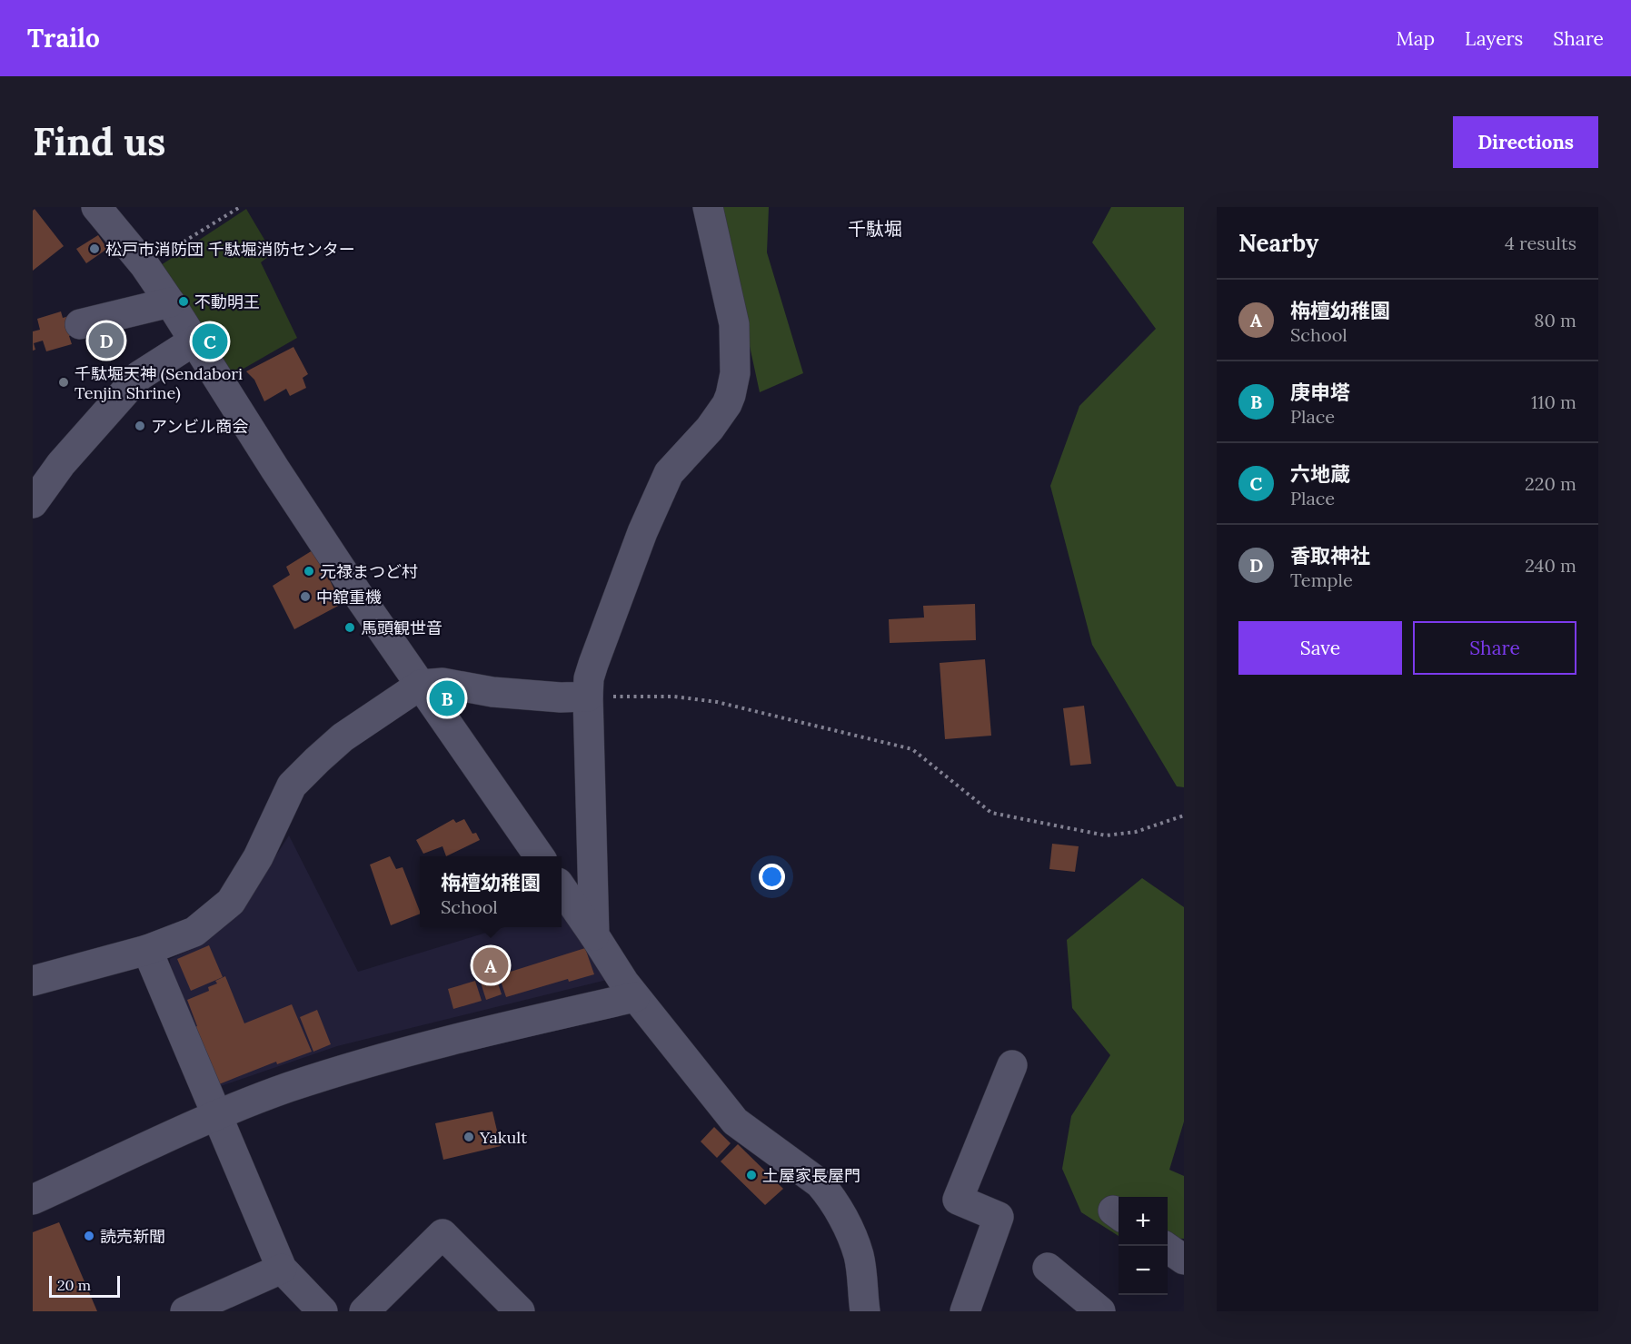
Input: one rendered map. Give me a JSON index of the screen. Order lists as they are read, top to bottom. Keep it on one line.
{"districts":["千駄堀"],"places":["松戸市消防団 千駄堀消防センター","不動明王","千駄堀天神 (Sendabori Tenjin Shrine)","アンビル商会","元禄まつど村","中舘重機","馬頭観世音","Yakult","土屋家長屋門","読売新聞"],"scale_bar":"20 m","page":{"header":"Trailo","nav":["Map","Layers","Share"],"buttons":["Directions",["Save","Share"]],"title":"Find us","heading":["Nearby","4 results"],"list":[{"mark":"A","name":"栴檀幼稚園","note":"School","value":"80 m"},{"mark":"B","name":"庚申塔","note":"Place","value":"110 m"},{"mark":"C","name":"六地蔵","note":"Place","value":"220 m"},{"mark":"D","name":"香取神社","note":"Temple","value":"240 m"}],"pins":["D","C","B","A"],"popup":["栴檀幼稚園","School"],"map_buttons":["+","−"],"scale":"20 m"}}
